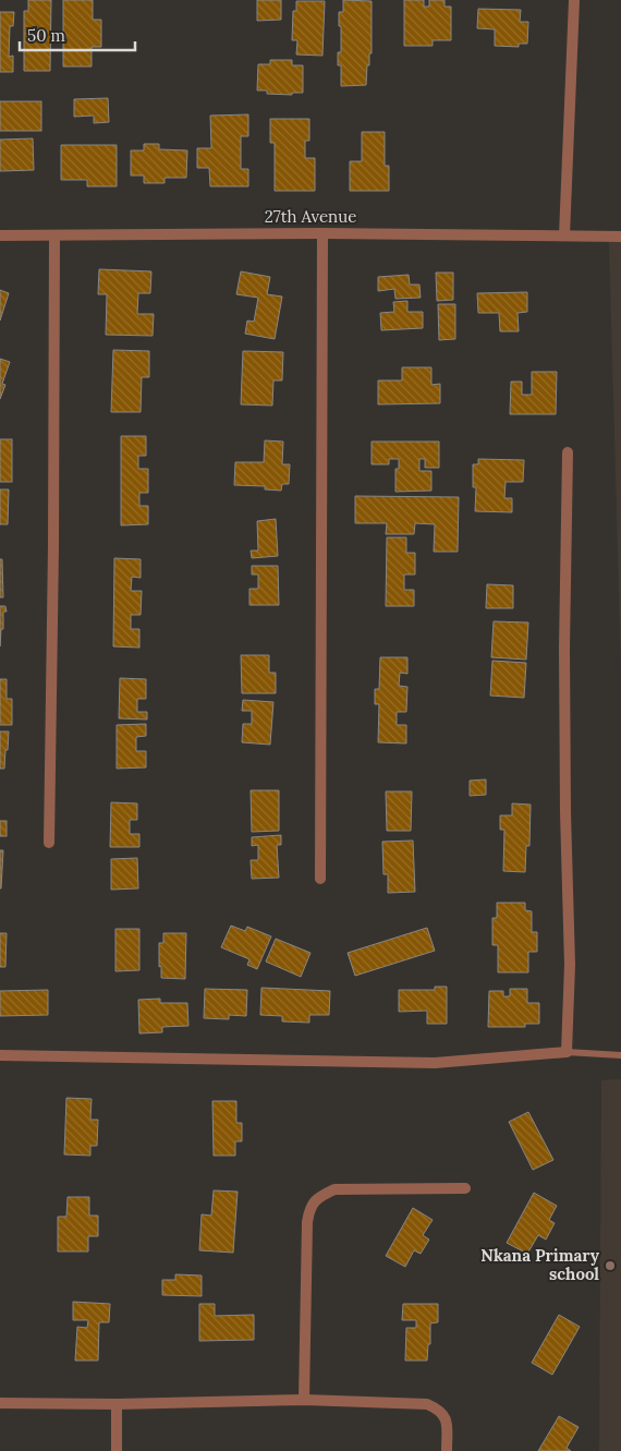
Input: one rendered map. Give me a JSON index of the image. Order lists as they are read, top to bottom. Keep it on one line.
{"streets":{"street":["27th Avenue"]},"places":["Nkana Primary school"],"scale_bar":"50 m"}
